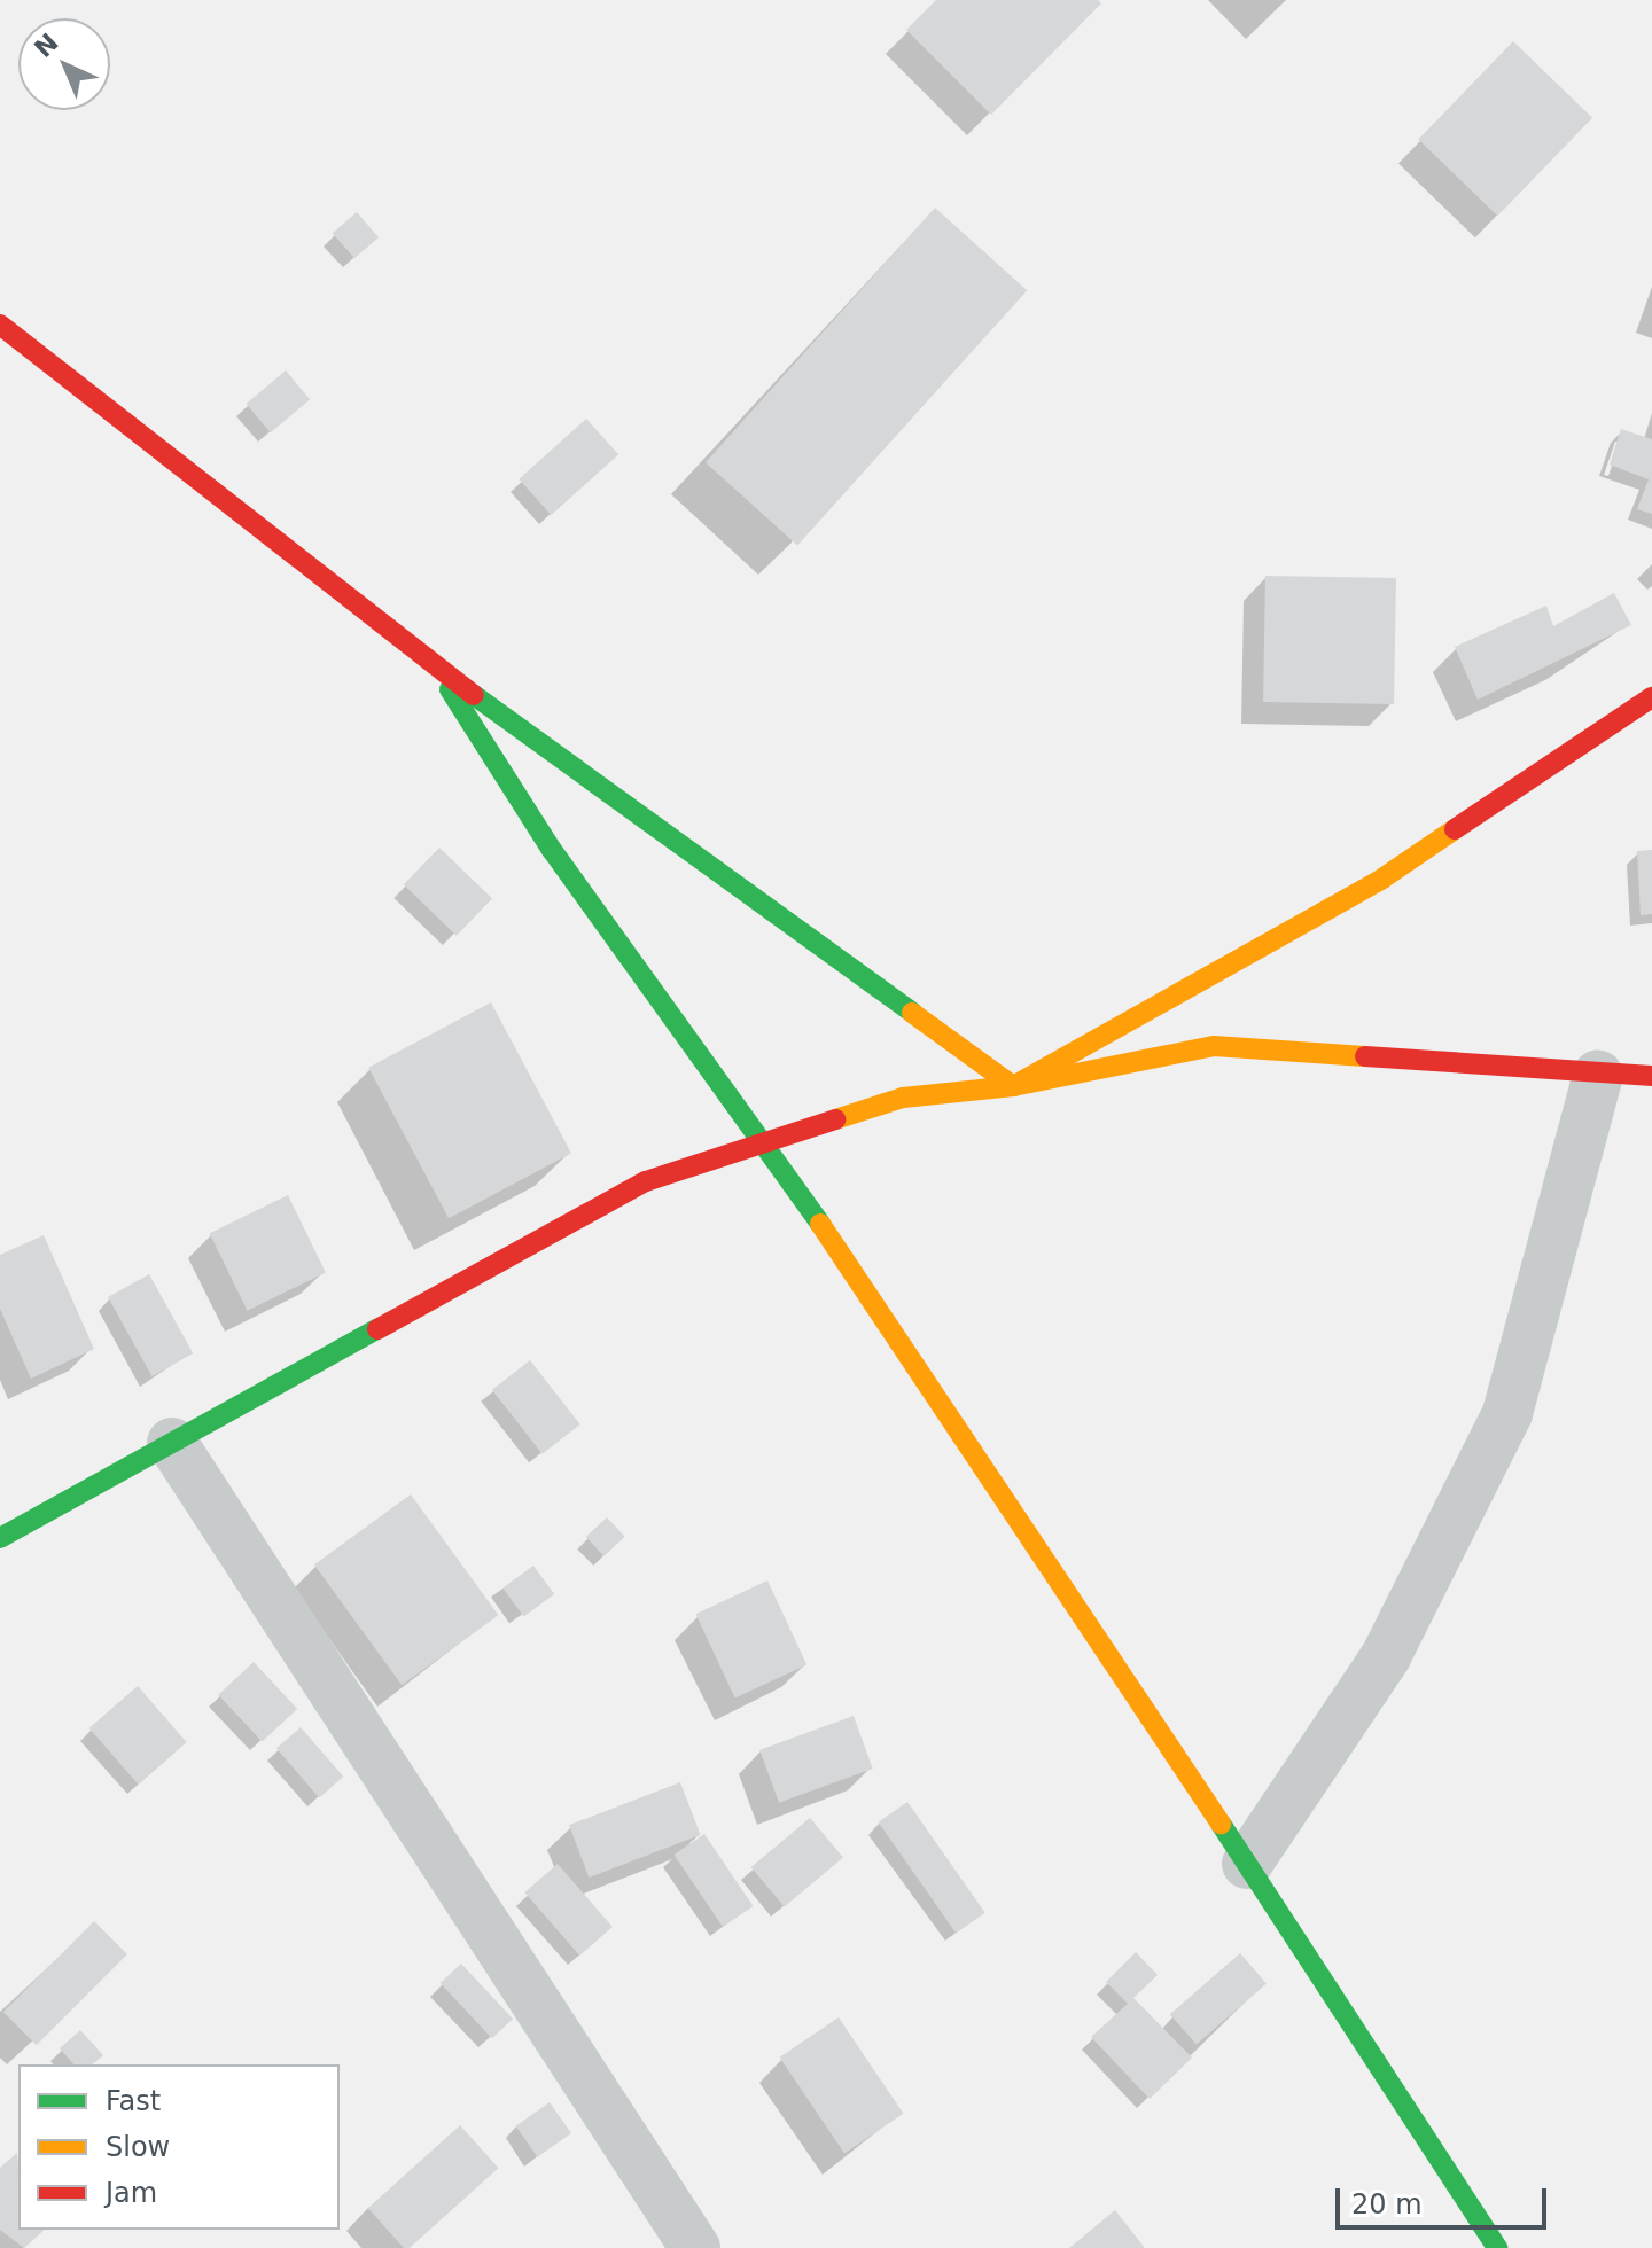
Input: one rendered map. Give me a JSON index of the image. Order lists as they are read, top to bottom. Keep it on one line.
{"legend":["Fast","Slow","Jam"],"scale_bar":"20 m","north":"top left"}
